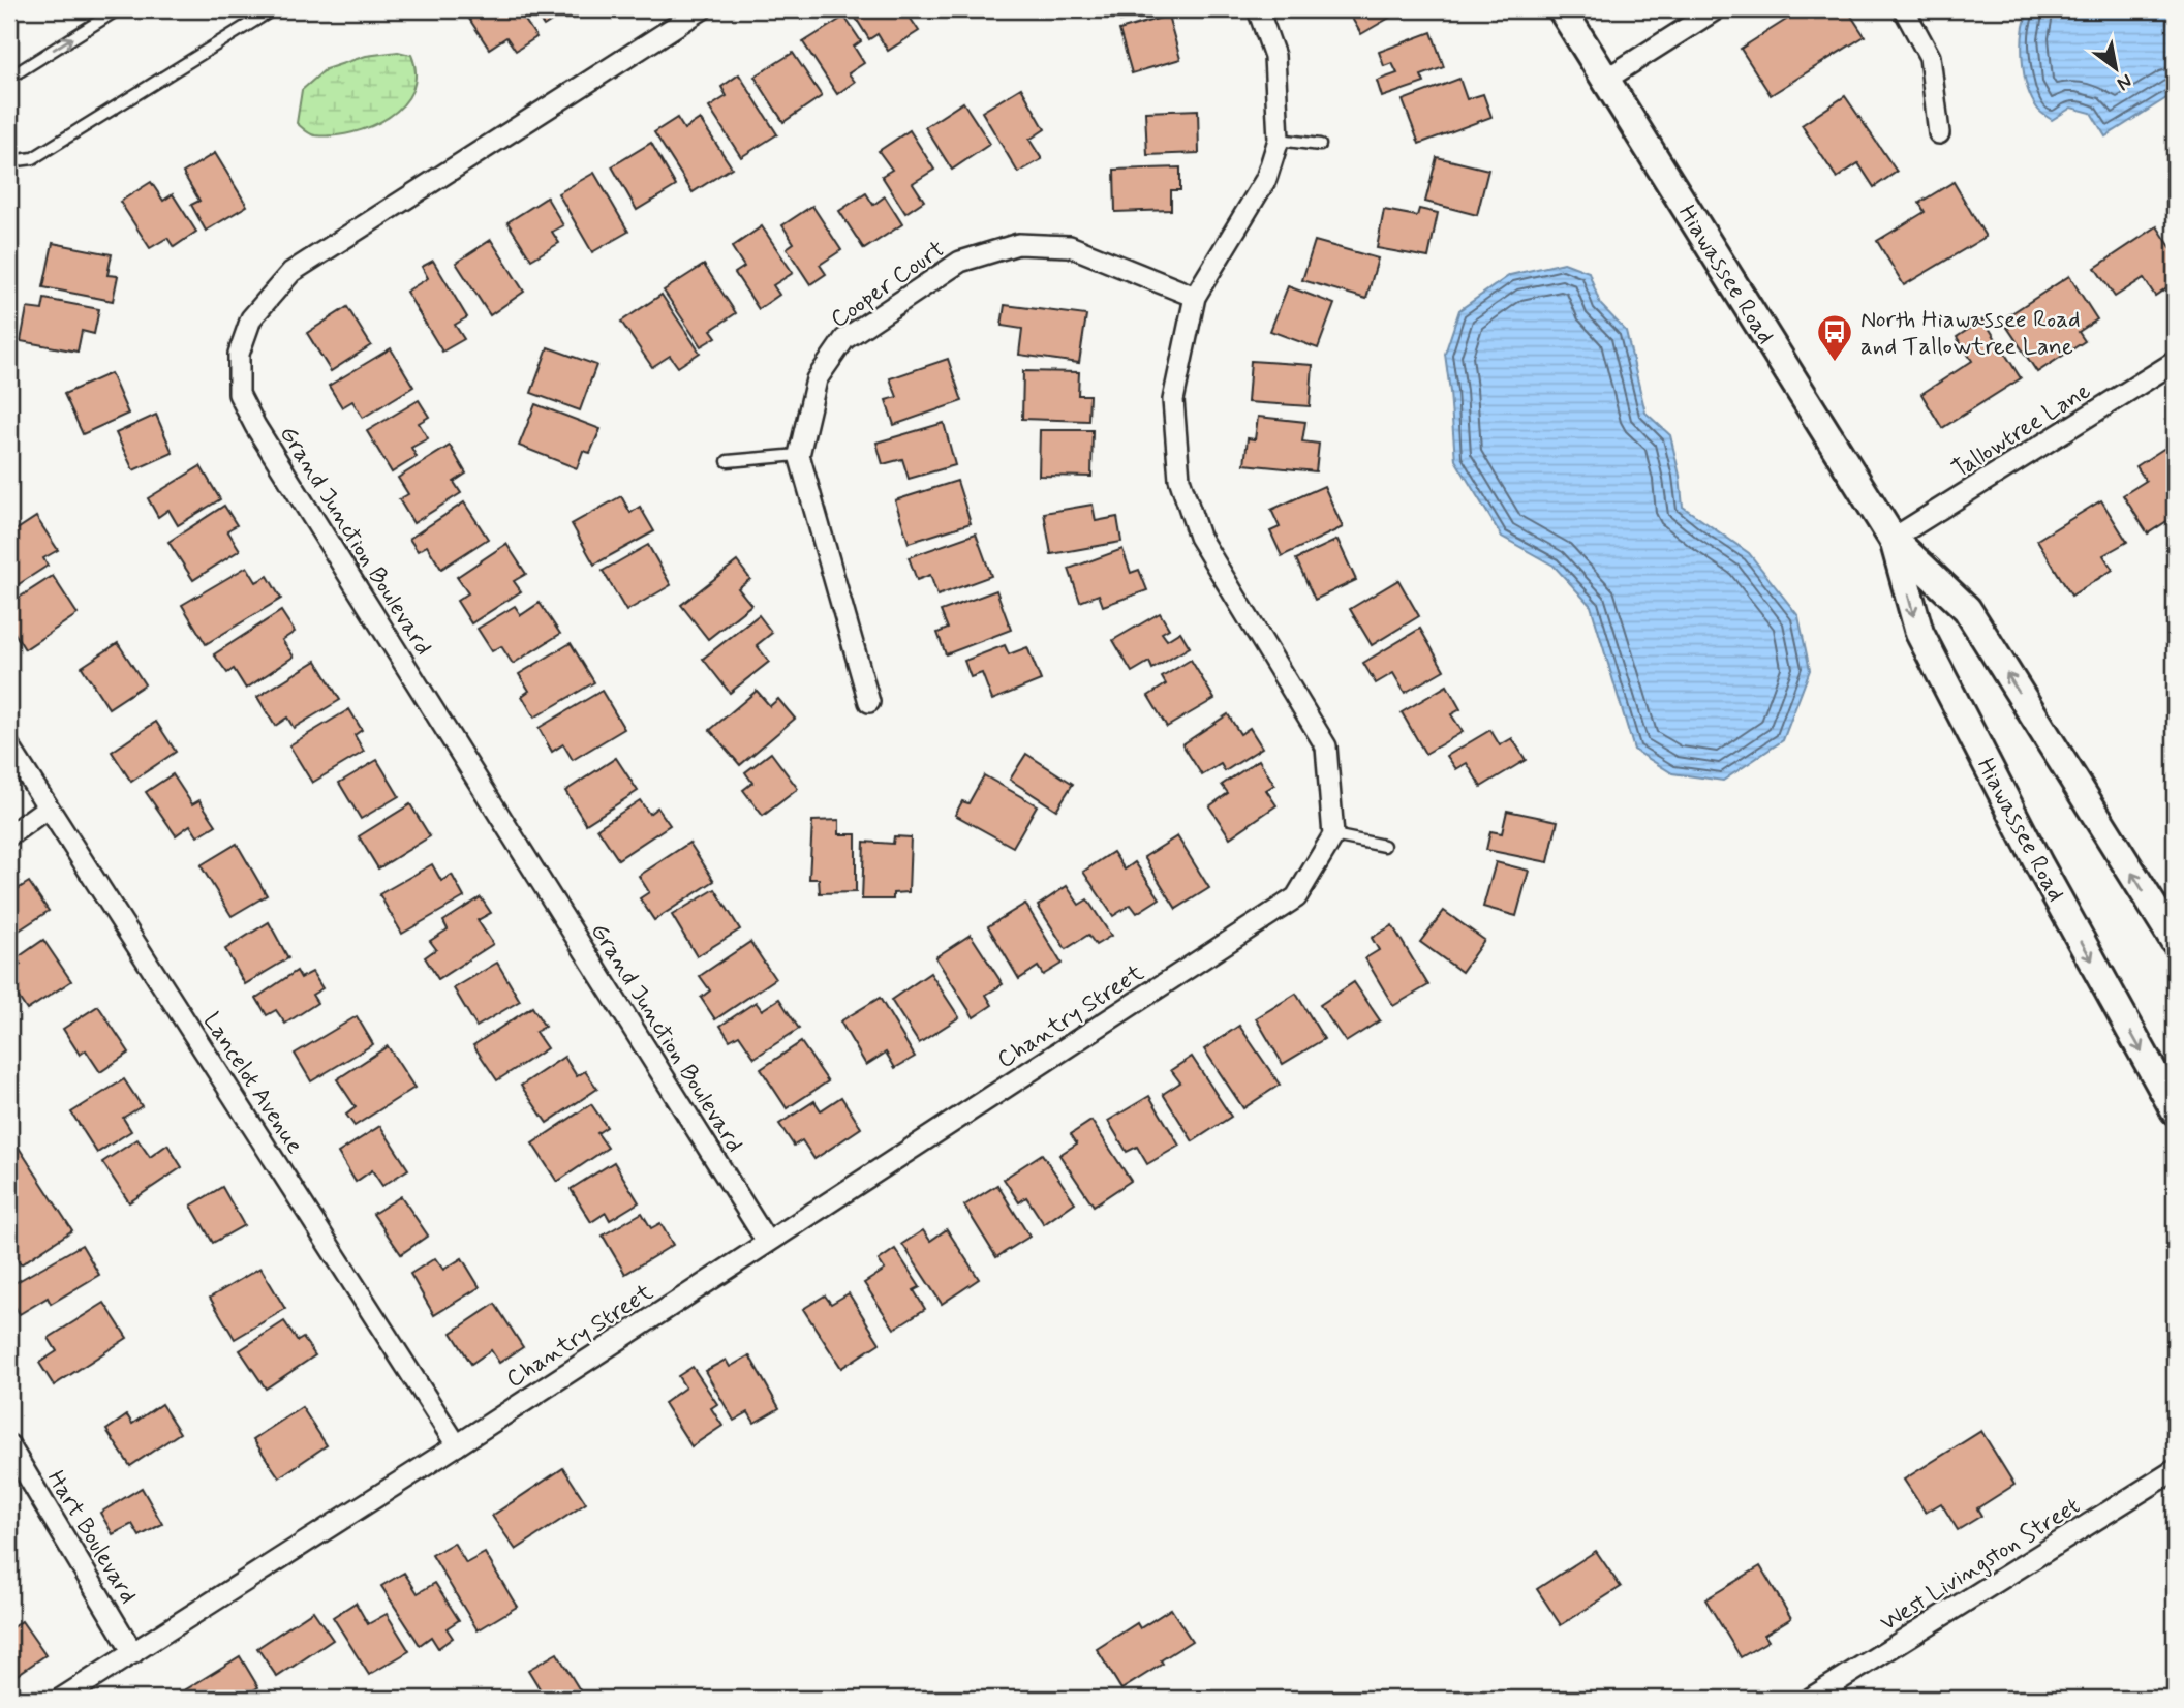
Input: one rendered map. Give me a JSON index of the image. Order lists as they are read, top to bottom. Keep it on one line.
{"streets":{"main road":["Hiawassee Road"],"street":["Cooper Court","Tallowtree Lane","Grand Junction Boulevard","Chantry Street","Lancelot Avenue","Hart Boulevard","West Livingston Street"]},"crossings":[["Hiawassee Road","Tallowtree Lane"],["Grand Junction Boulevard","Chantry Street"],["Chantry Street","Lancelot Avenue"],["Chantry Street","Hart Boulevard"]],"places":{"bus stop":["North Hiawassee Road and Tallowtree Lane"]},"north":"bottom right"}
